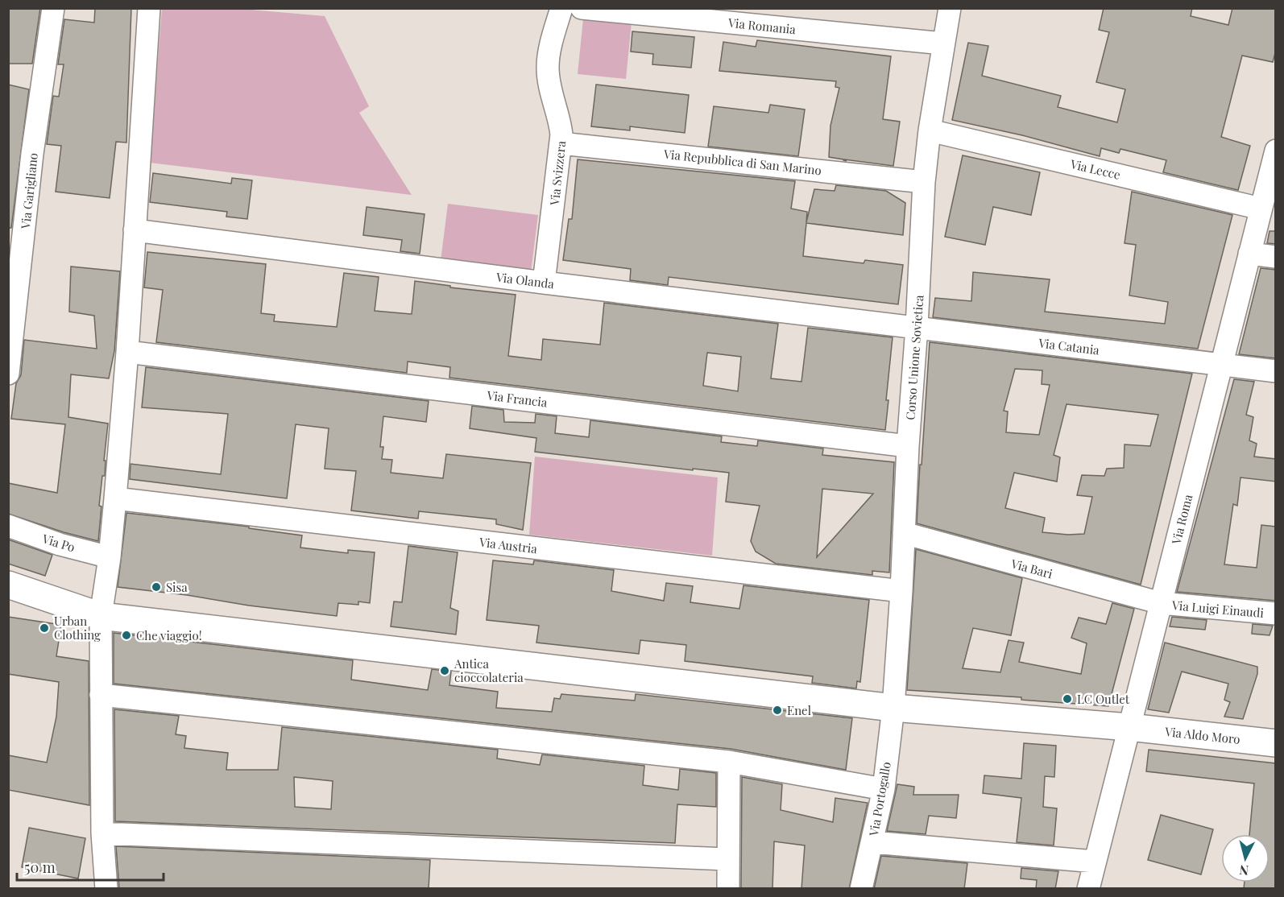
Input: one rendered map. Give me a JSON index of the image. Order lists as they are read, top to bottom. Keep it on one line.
{"streets":{"street":["Via Romania","Via Repubblica di San Marino","Via Lecce","Via Svizzera","Via Garigliano","Via Olanda","Via Catania","Corso Unione Sovietica","Via Francia","Via Roma","Via Po","Via Austria","Via Bari","Via Luigi Einaudi","Via Aldo Moro","Via Portogallo"]},"crossings":[["Via Romania","Corso Unione Sovietica"],["Via Repubblica di San Marino","Via Svizzera"],["Via Repubblica di San Marino","Corso Unione Sovietica"],["Via Lecce","Corso Unione Sovietica"],["Via Lecce","Via Roma"],["Via Svizzera","Via Olanda"],["Via Olanda","Via Catania"],["Via Olanda","Corso Unione Sovietica"],["Via Catania","Corso Unione Sovietica"],["Via Catania","Via Roma"],["Corso Unione Sovietica","Via Francia"],["Corso Unione Sovietica","Via Austria"],["Corso Unione Sovietica","Via Bari"],["Corso Unione Sovietica","Via Aldo Moro"],["Corso Unione Sovietica","Via Portogallo"],["Via Roma","Via Bari"],["Via Roma","Via Luigi Einaudi"],["Via Roma","Via Aldo Moro"],["Via Bari","Via Luigi Einaudi"],["Via Aldo Moro","Via Portogallo"]],"places":["Sisa","Urban Clothing","Che viaggio!","Antica cioccolateria","LC Outlet","Enel"],"scale_bar":"50 m","north":"bottom"}
